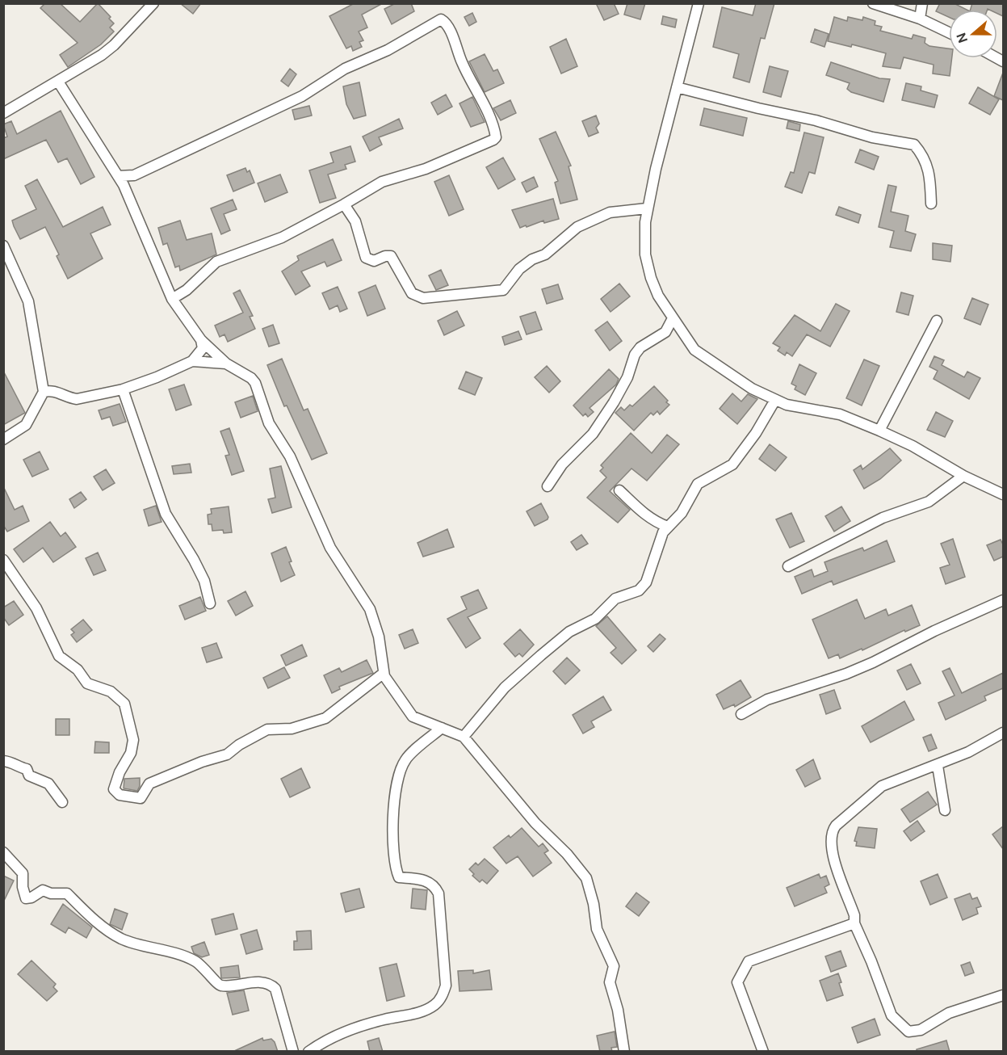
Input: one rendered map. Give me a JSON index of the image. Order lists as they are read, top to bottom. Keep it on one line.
{"north":"left"}
